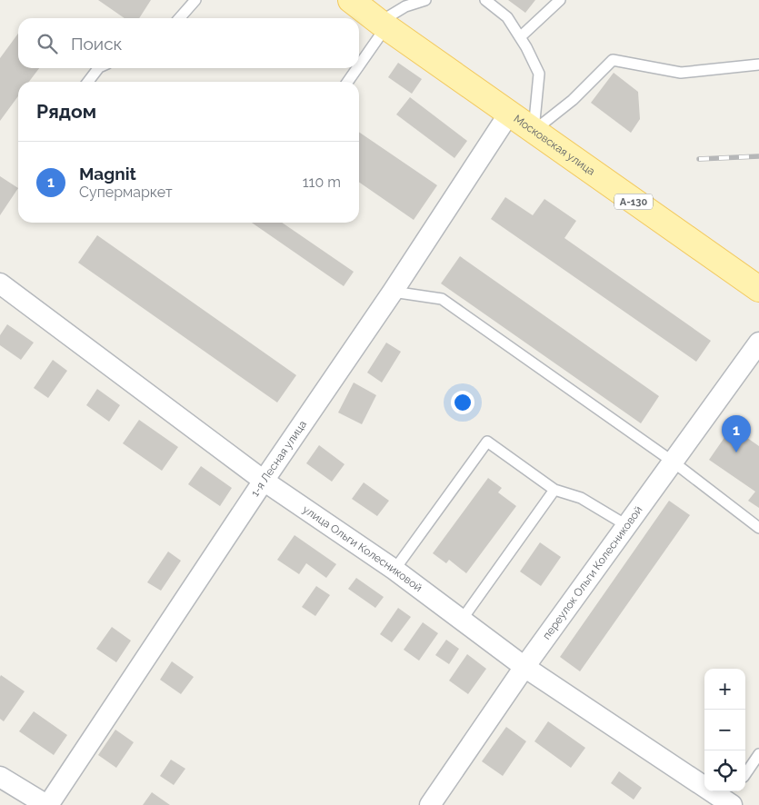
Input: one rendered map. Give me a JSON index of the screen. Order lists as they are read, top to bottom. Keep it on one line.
{"streets":{"main road":["Московская улица","А-130"],"street":["1-я Лесная улица","улица Ольги Колесниковой","переулок Ольги Колесниковой"]},"crossings":[["Московская улица","1-я Лесная улица"],["1-я Лесная улица","улица Ольги Колесниковой"],["улица Ольги Колесниковой","переулок Ольги Колесниковой"]],"page":{"search":"Поиск","heading":"Рядом","list":[{"mark":"1","name":"Magnit","note":"Супермаркет","value":"110 m"}],"pins":"1","map_buttons":["+","−"]}}
